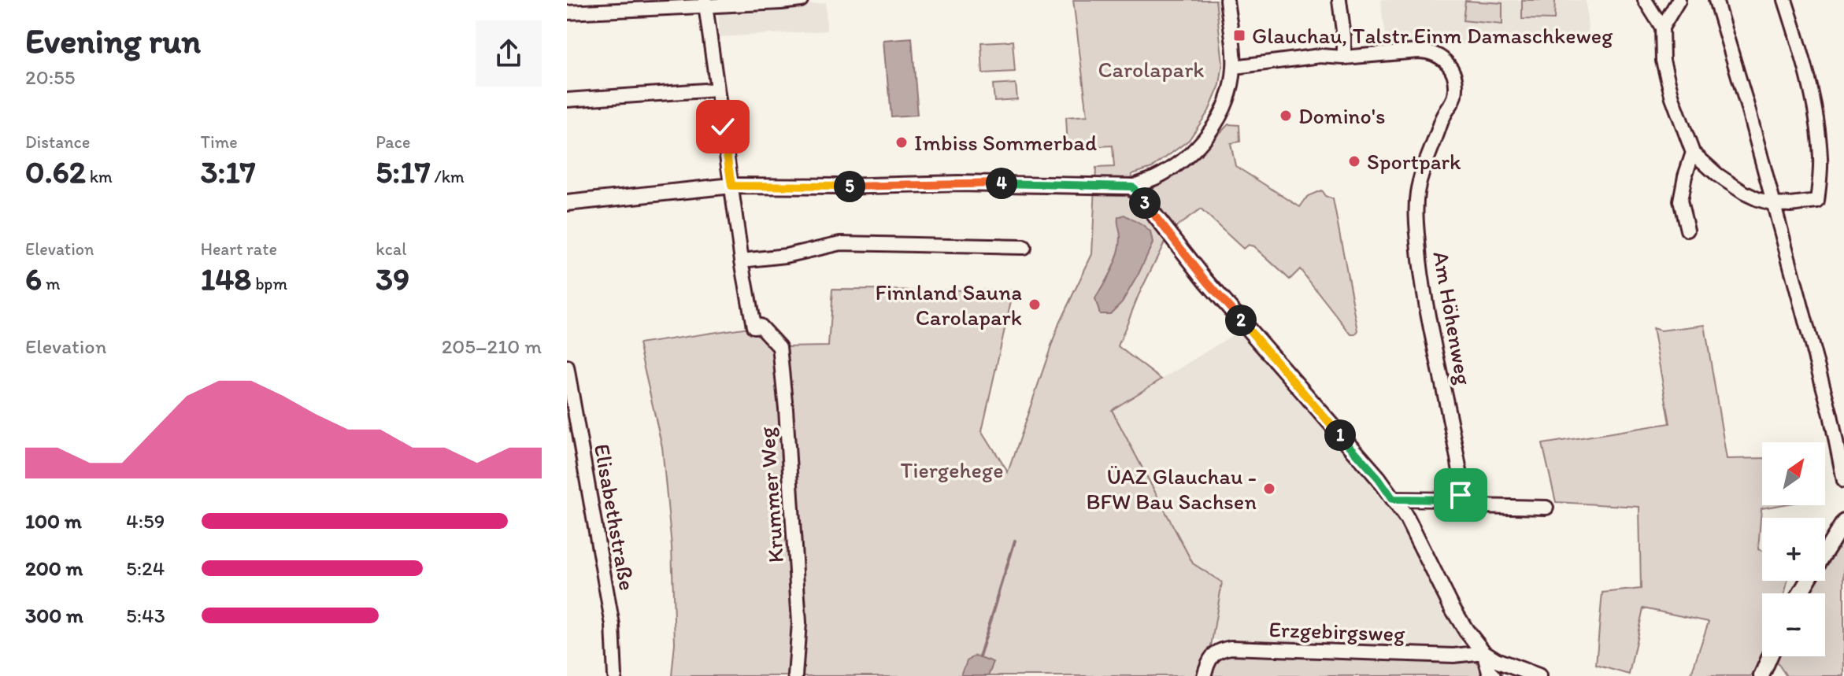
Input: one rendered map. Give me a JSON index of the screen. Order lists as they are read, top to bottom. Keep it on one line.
{"streets":{"street":["Am Höhenweg","Krummer Weg","Elisabethstraße","Erzgebirgsweg"]},"parks":["Carolapark","Tiergehege"],"places":{"transit":["Glauchau, Talstr Einm Damaschkeweg"],"other":["Domino's","Imbiss Sommerbad","Sportpark","Finnland Sauna Carolapark","ÜAZ Glauchau - BFW Bau Sachsen"]},"north":"top right","page":{"heading":["Evening run","20:55"],"stats":[["Distance","0.62 km"],["Time","3:17"],["Pace","5:17 /km"],["Elevation","6 m"],["Heart rate","148 bpm"],["kcal","39"]],"pins":["4","5","3","2","1"],"chart":["Elevation","205–210 m"],"map_buttons":["+","−"],"list":[{"name":"100 m","note":"4:59"},{"name":"200 m","note":"5:24"},{"name":"300 m","note":"5:43"}]}}
